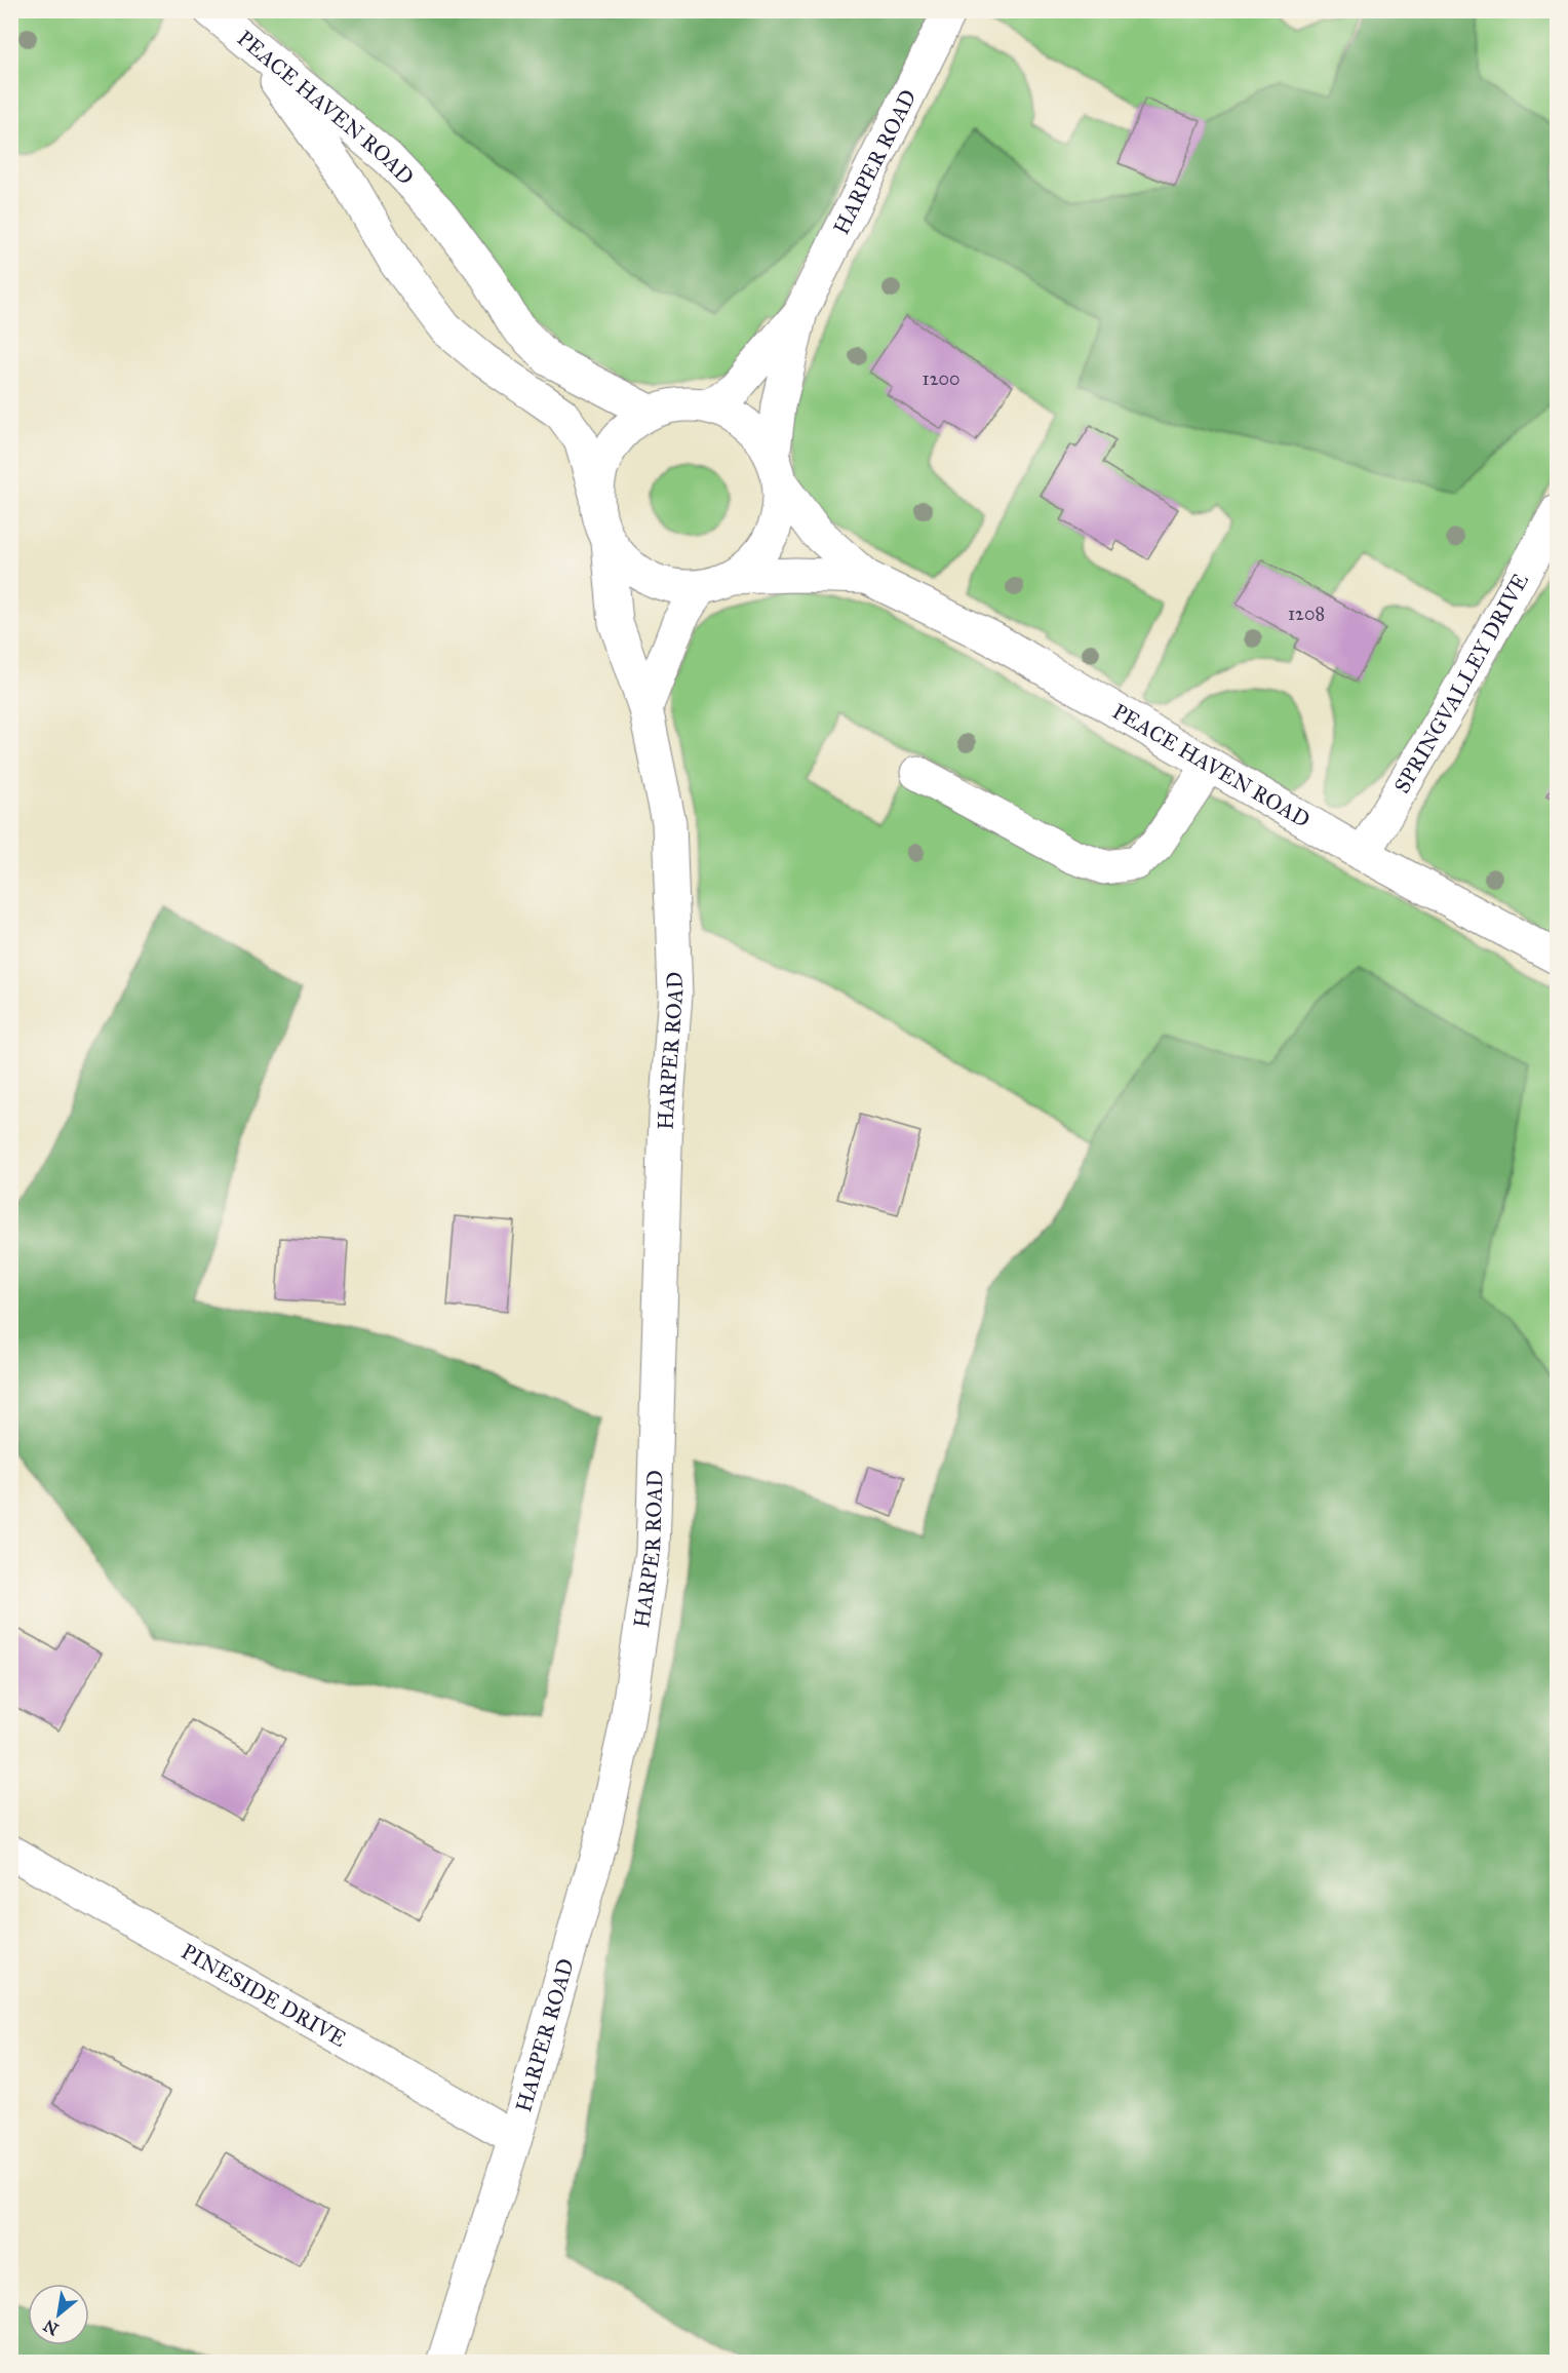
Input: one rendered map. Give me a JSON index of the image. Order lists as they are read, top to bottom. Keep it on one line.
{"streets":{"main road":["PEACE HAVEN ROAD","HARPER ROAD","SPRINGVALLEY DRIVE","PINESIDE DRIVE"]},"crossings":[["PEACE HAVEN ROAD","HARPER ROAD"],["PEACE HAVEN ROAD","SPRINGVALLEY DRIVE"],["HARPER ROAD","PINESIDE DRIVE"]],"house_numbers":["1200","1208"],"north":"bottom left"}
